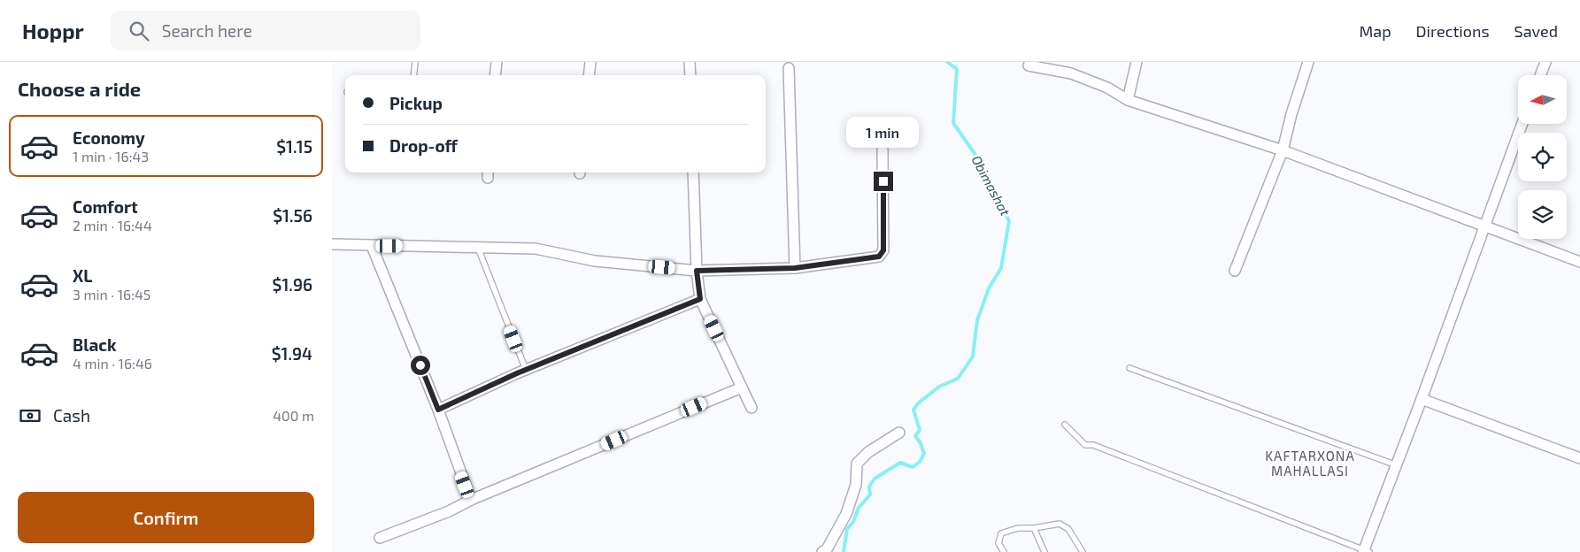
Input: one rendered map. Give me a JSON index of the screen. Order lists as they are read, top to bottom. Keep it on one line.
{"districts":["KAFTARXONA MAHALLASI"],"water":["Obimashat"],"north":"left","page":{"header":"Hoppr","search":"Search here","nav":["Map","Directions","Saved"],"heading":"Choose a ride","banner":["Pickup","Drop-off"],"list":[{"name":"Economy","note":"1 min · 16:43","value":"$1.15"},{"name":"Comfort","note":"2 min · 16:44","value":"$1.56"},{"name":"XL","note":"3 min · 16:45","value":"$1.96"},{"name":"Black","note":"4 min · 16:46","value":"$1.94"}],"bubble":"1 min","pay":["Cash","400 m"],"buttons":"Confirm"}}
